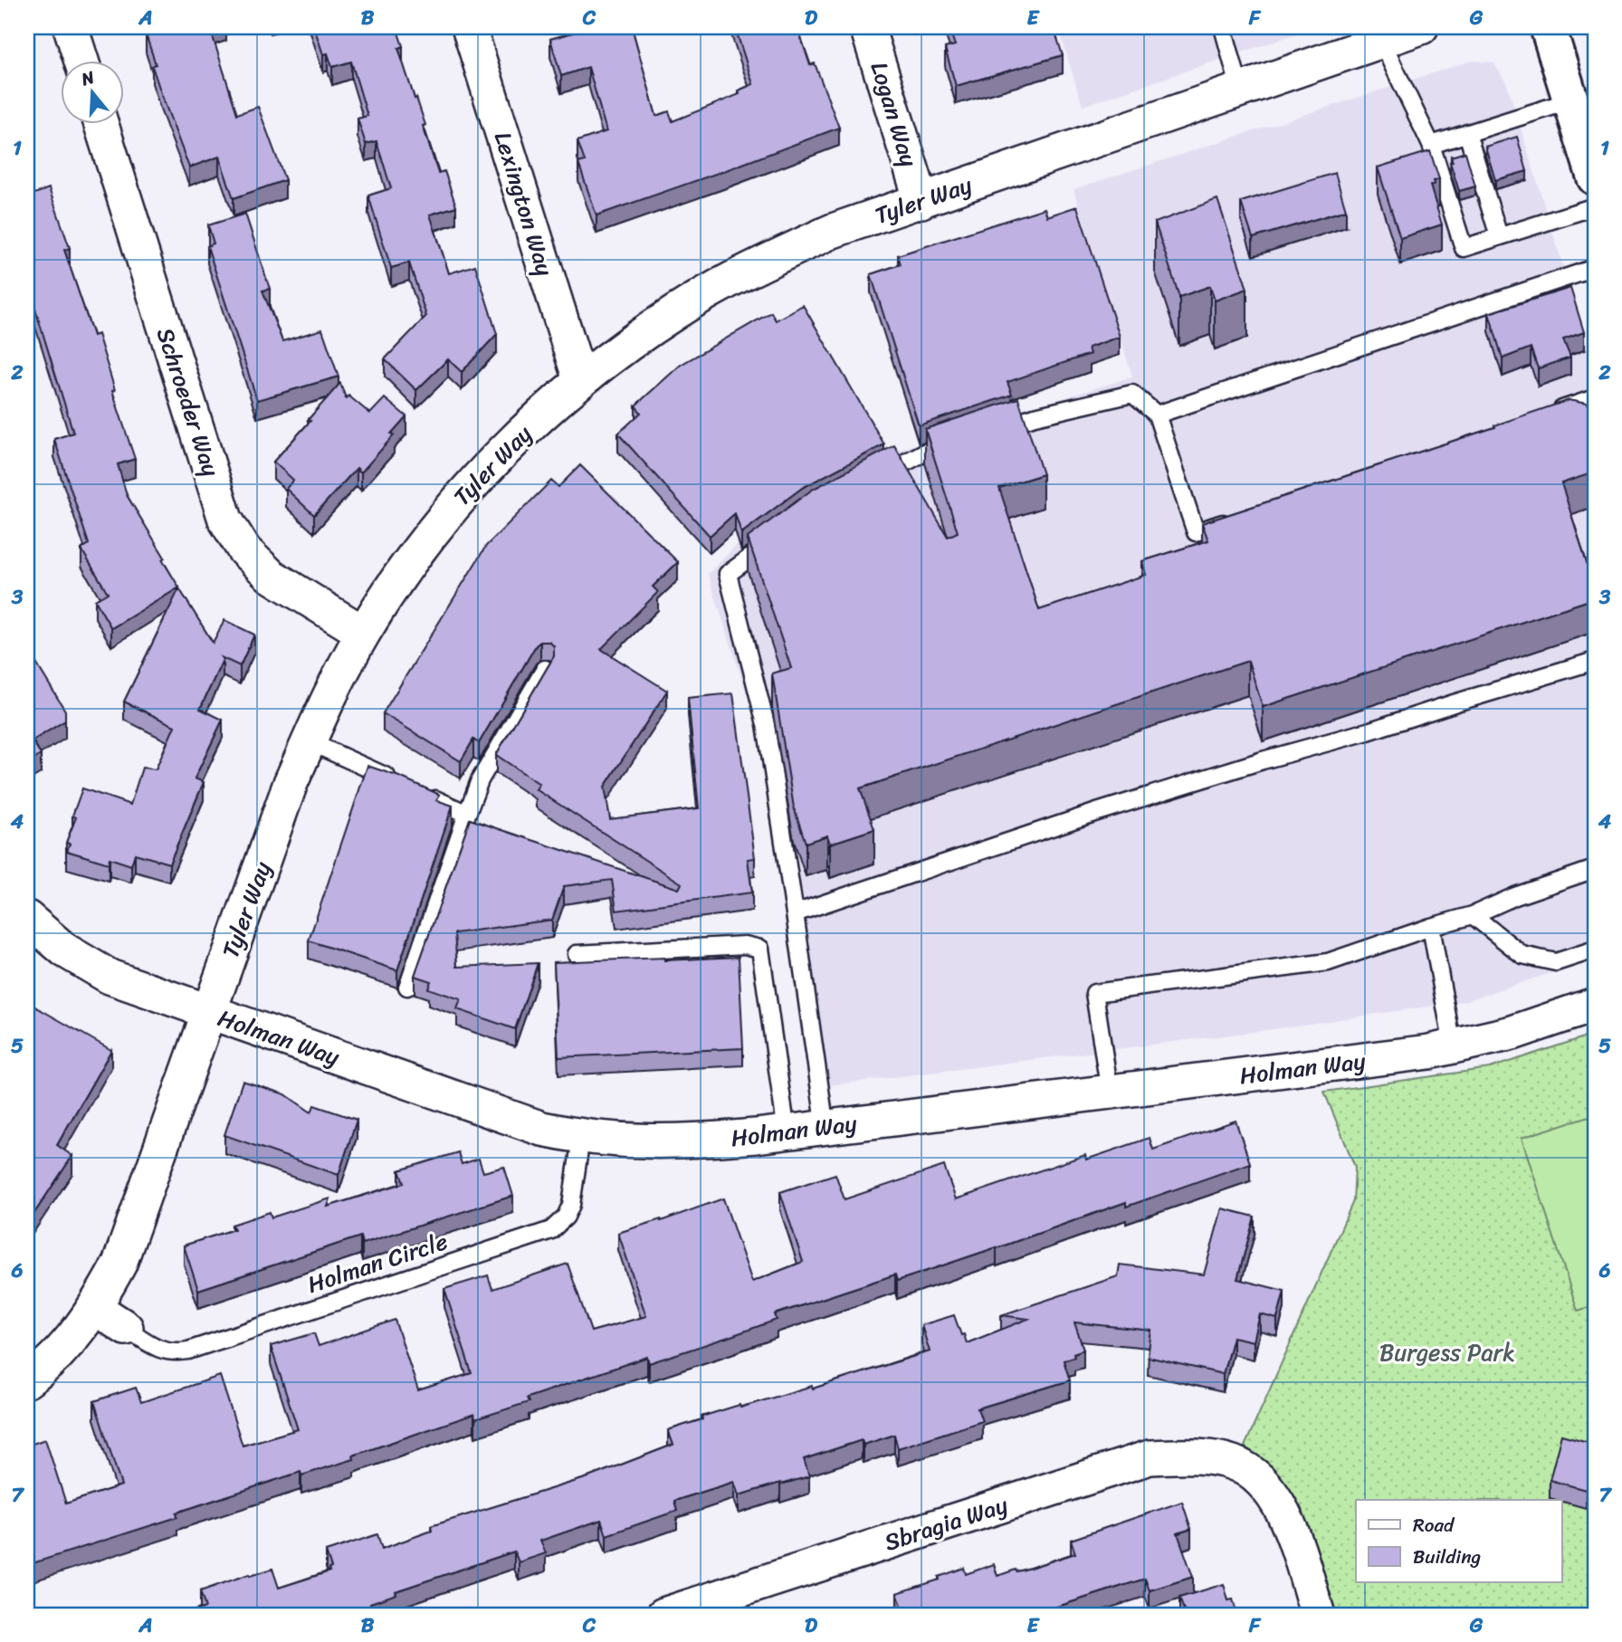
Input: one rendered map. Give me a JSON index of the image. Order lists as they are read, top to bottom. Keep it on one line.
{"streets":{"street":["Logan Way","Tyler Way","Lexington Way","Schroeder Way","Holman Way","Sbragia Way"],"lane":["Holman Circle"]},"crossings":[["Logan Way","Tyler Way"],["Tyler Way","Lexington Way"],["Tyler Way","Schroeder Way"],["Tyler Way","Holman Way"],["Holman Way","Holman Circle"]],"parks":["Burgess Park"],"legend":["Road","Building"],"north":"top","grid":{"columns":["A","B","C","D","E","F","G"],"rows":["1","2","3","4","5","6","7"]}}
